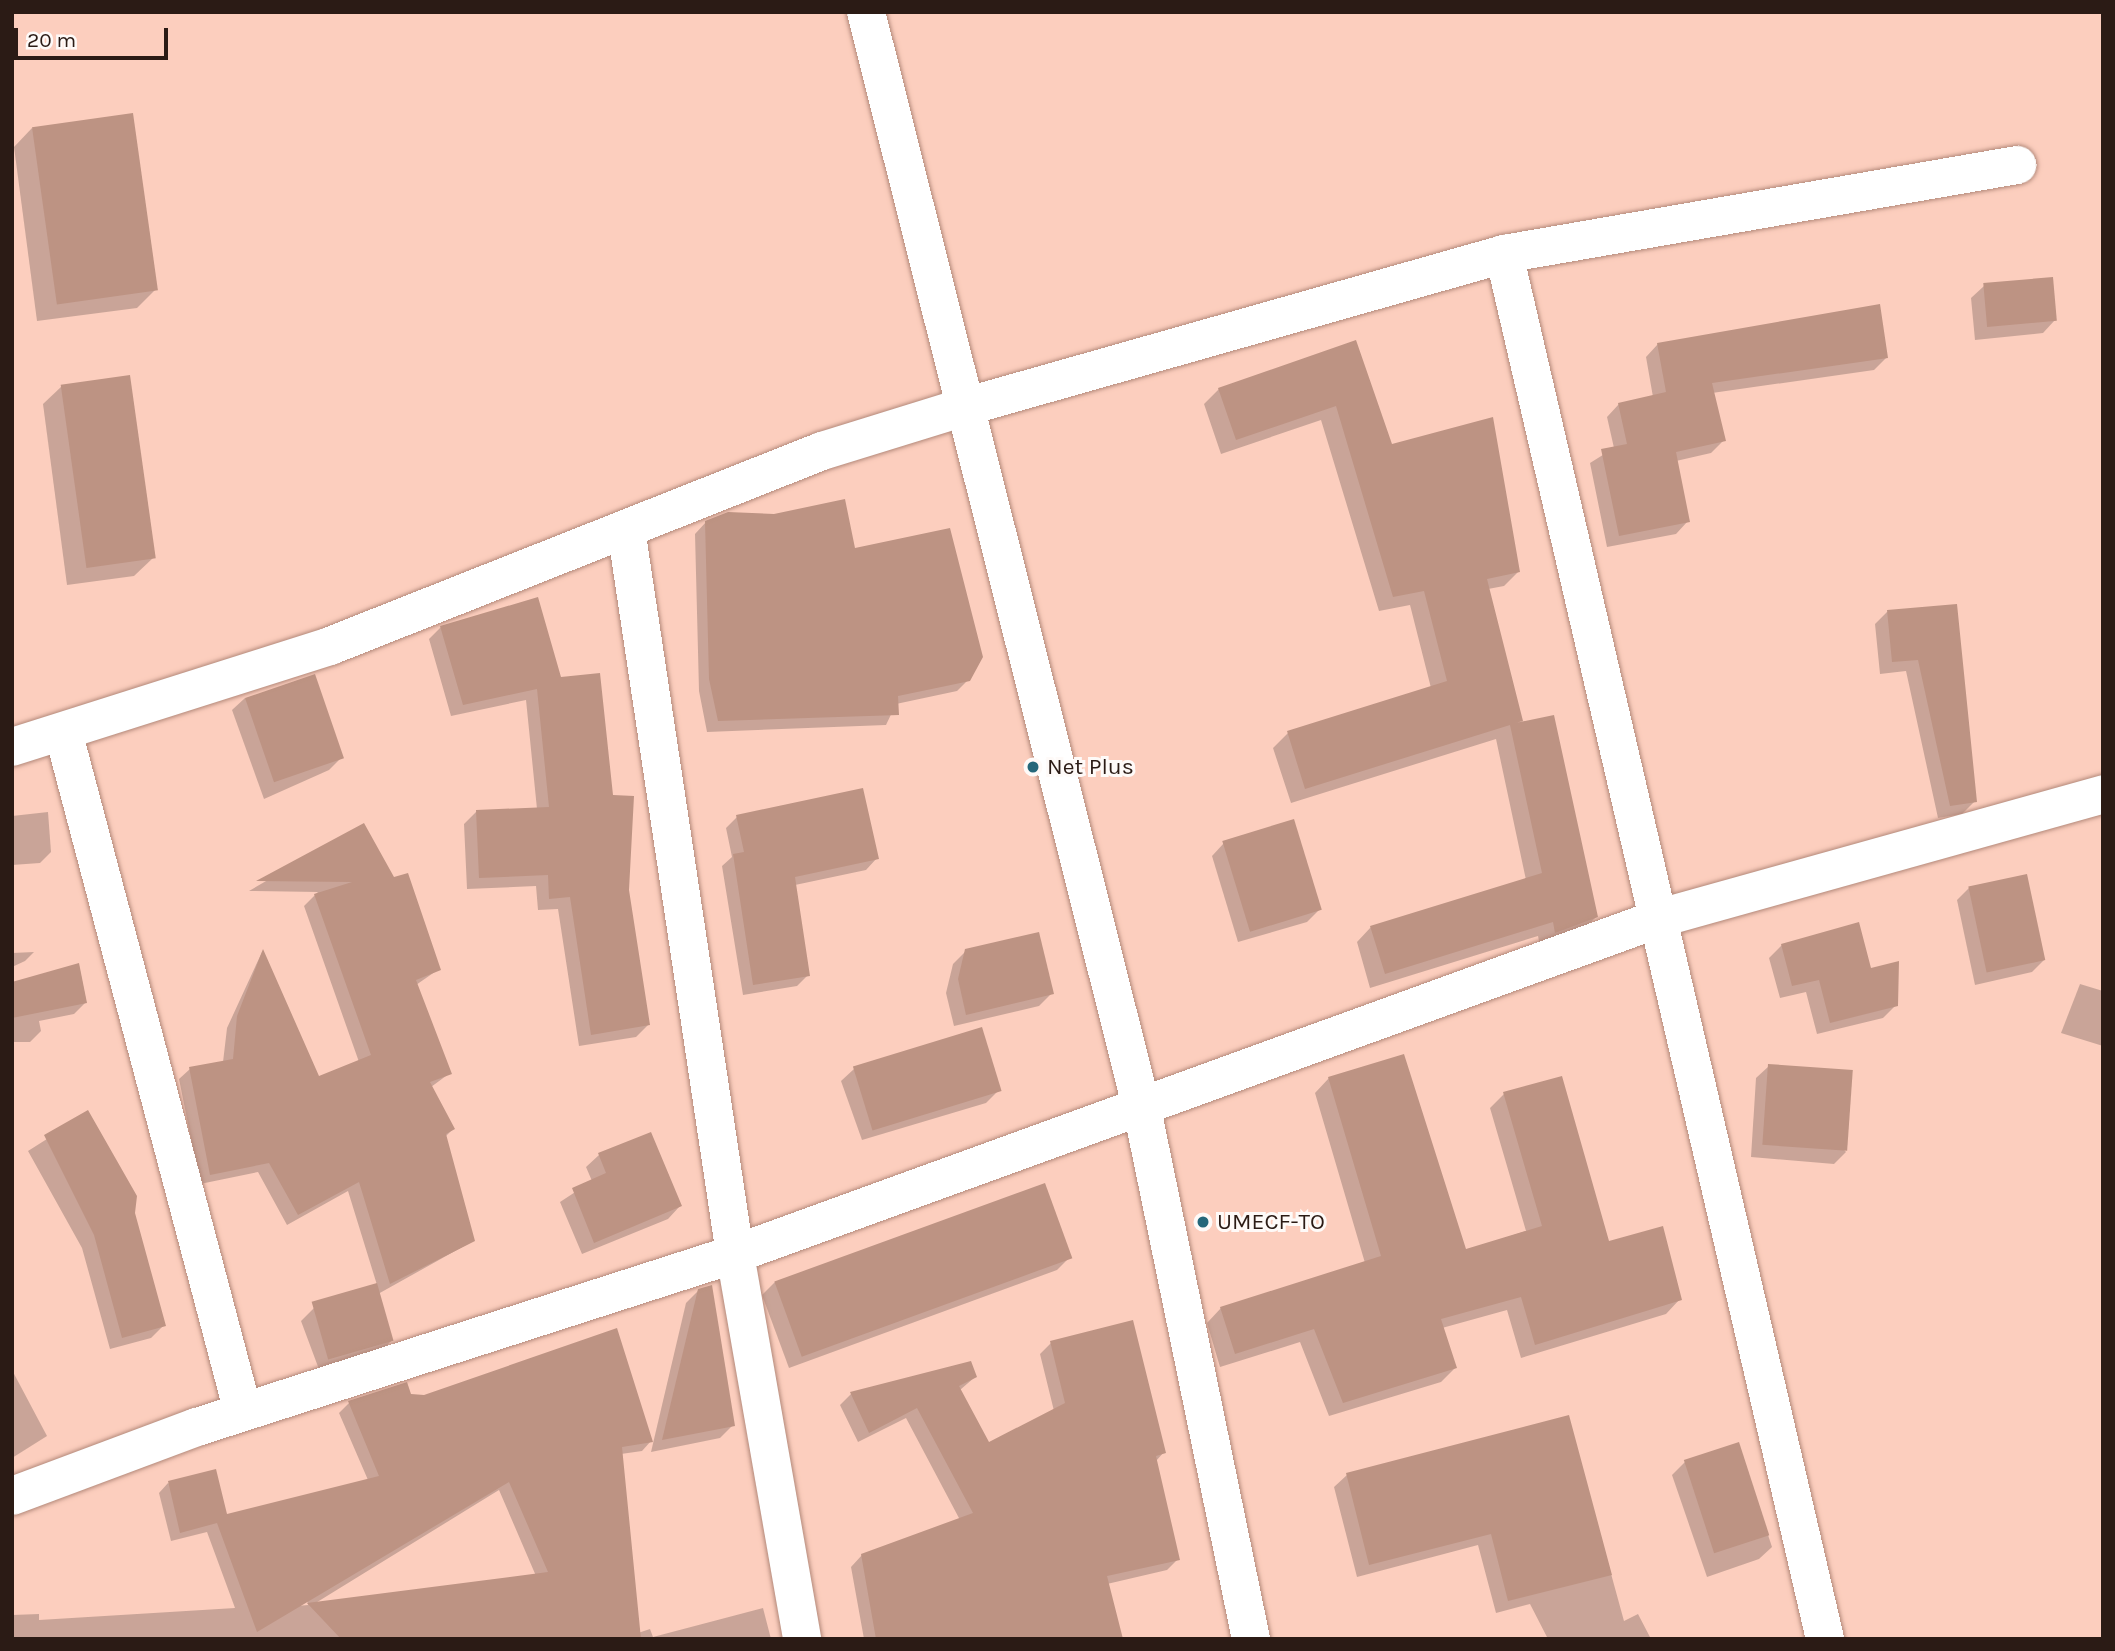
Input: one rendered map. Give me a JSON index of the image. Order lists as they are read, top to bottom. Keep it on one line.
{"places":["Net Plus","UMECF-TO"],"scale_bar":"20 m"}
